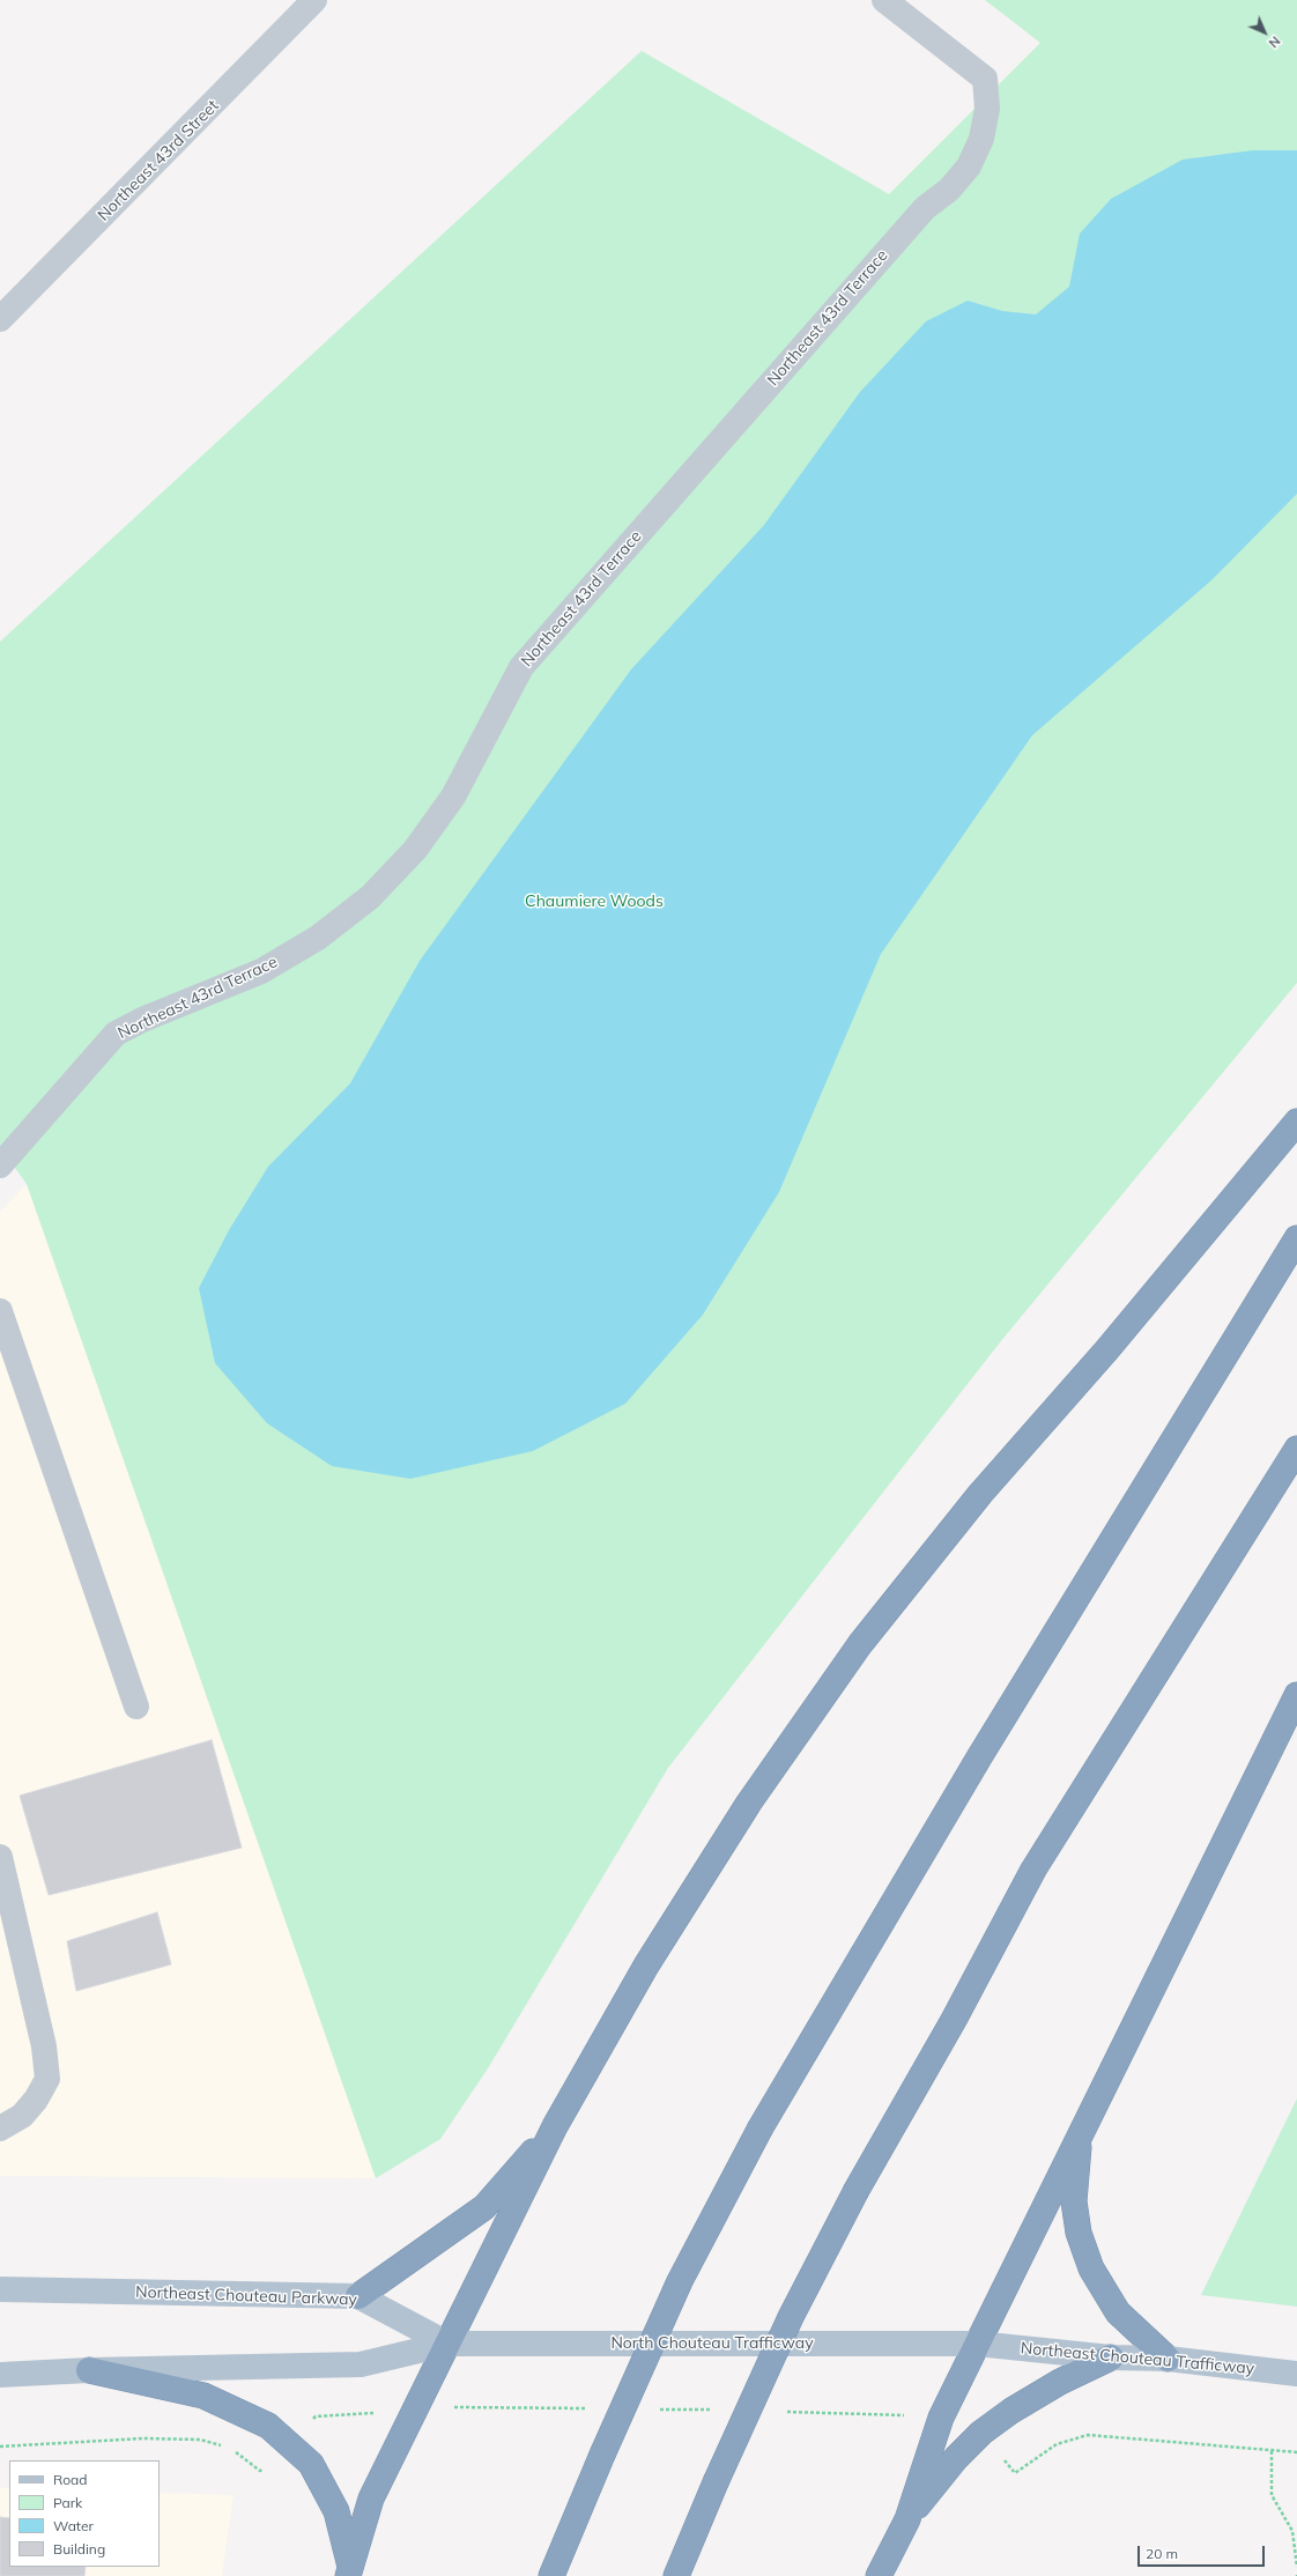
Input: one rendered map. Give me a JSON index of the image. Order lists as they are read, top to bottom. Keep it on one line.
{"streets":{"main road":["Northeast Chouteau Parkway","North Chouteau Trafficway","Northeast Chouteau Trafficway"],"street":["Northeast 43rd Street","Northeast 43rd Terrace"]},"crossings":[["Northeast Chouteau Parkway","North Chouteau Trafficway"],["North Chouteau Trafficway","Northeast Chouteau Trafficway"]],"parks":["Chaumiere Woods"],"legend":["Road","Park","Water","Building"],"scale_bar":"20 m","north":"bottom right"}
